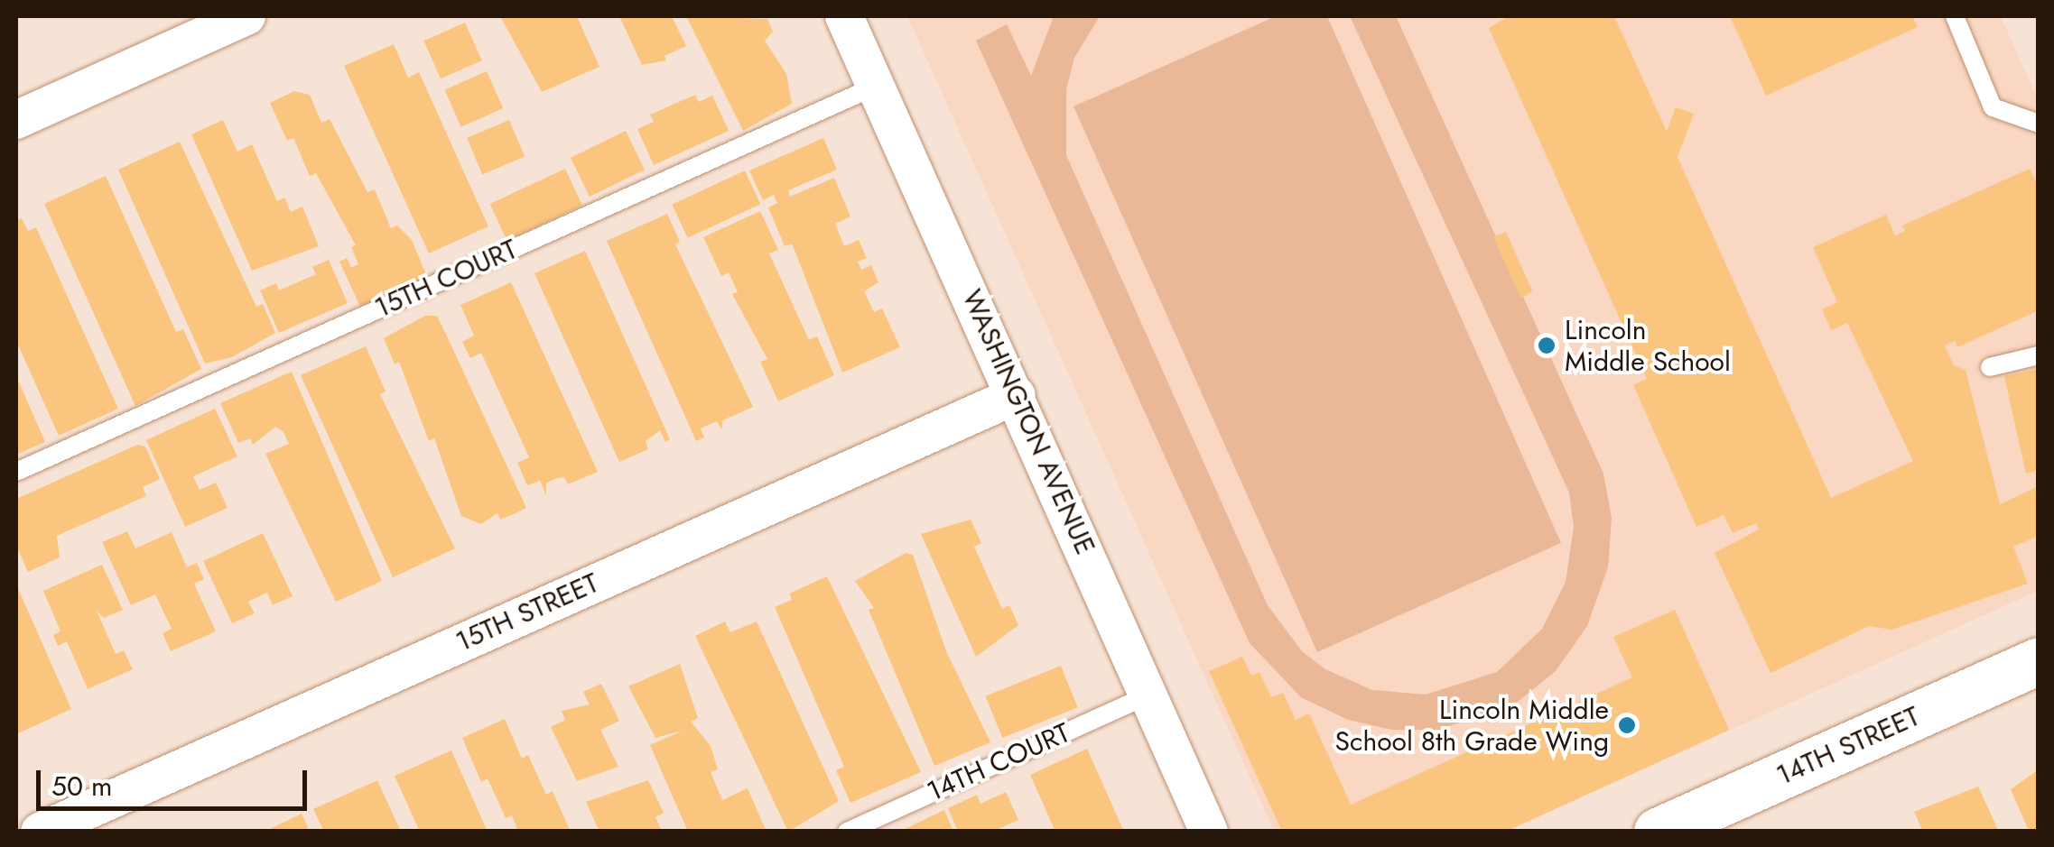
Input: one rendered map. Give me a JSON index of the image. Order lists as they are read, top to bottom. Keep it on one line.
{"streets":{"street":["WASHINGTON AVENUE","15TH STREET","14TH STREET"],"lane":["15TH COURT","14TH COURT"]},"crossings":[["15TH COURT","WASHINGTON AVENUE"],["WASHINGTON AVENUE","15TH STREET"],["WASHINGTON AVENUE","14TH COURT"]],"places":["Lincoln Middle School","Lincoln Middle School 8th Grade Wing"],"scale_bar":"50 m"}
